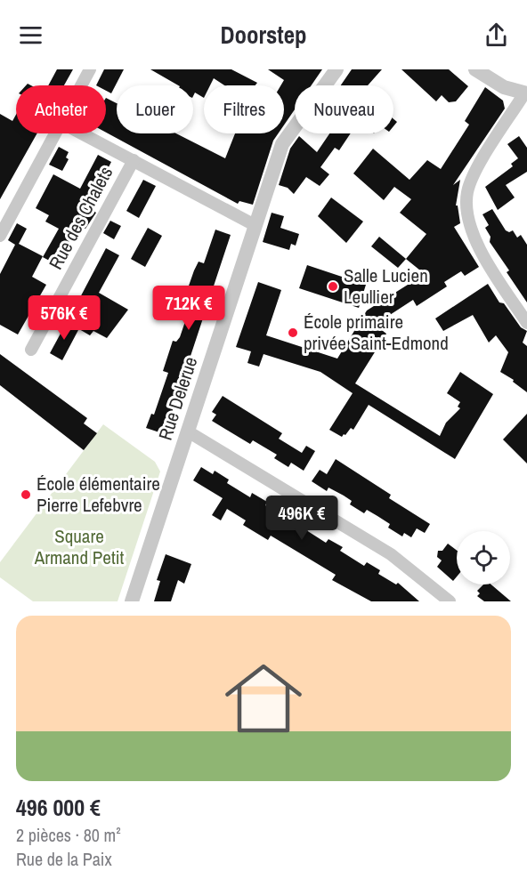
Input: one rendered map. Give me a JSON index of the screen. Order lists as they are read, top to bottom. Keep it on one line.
{"streets":{"street":["Rue des Chalets","Rue Delerue"]},"parks":["Square Armand Petit"],"places":["Salle Lucien Leullier","École primaire privée Saint-Edmond","École élémentaire Pierre Lefebvre"],"page":{"header":"Doorstep","chip":["Acheter","Louer","Filtres","Nouveau"],"price":["712K €","576K €","496K €"],"list":[{"name":"496 000 €","note":"2 pièces · 80 m² · Rue de la Paix"}]}}
